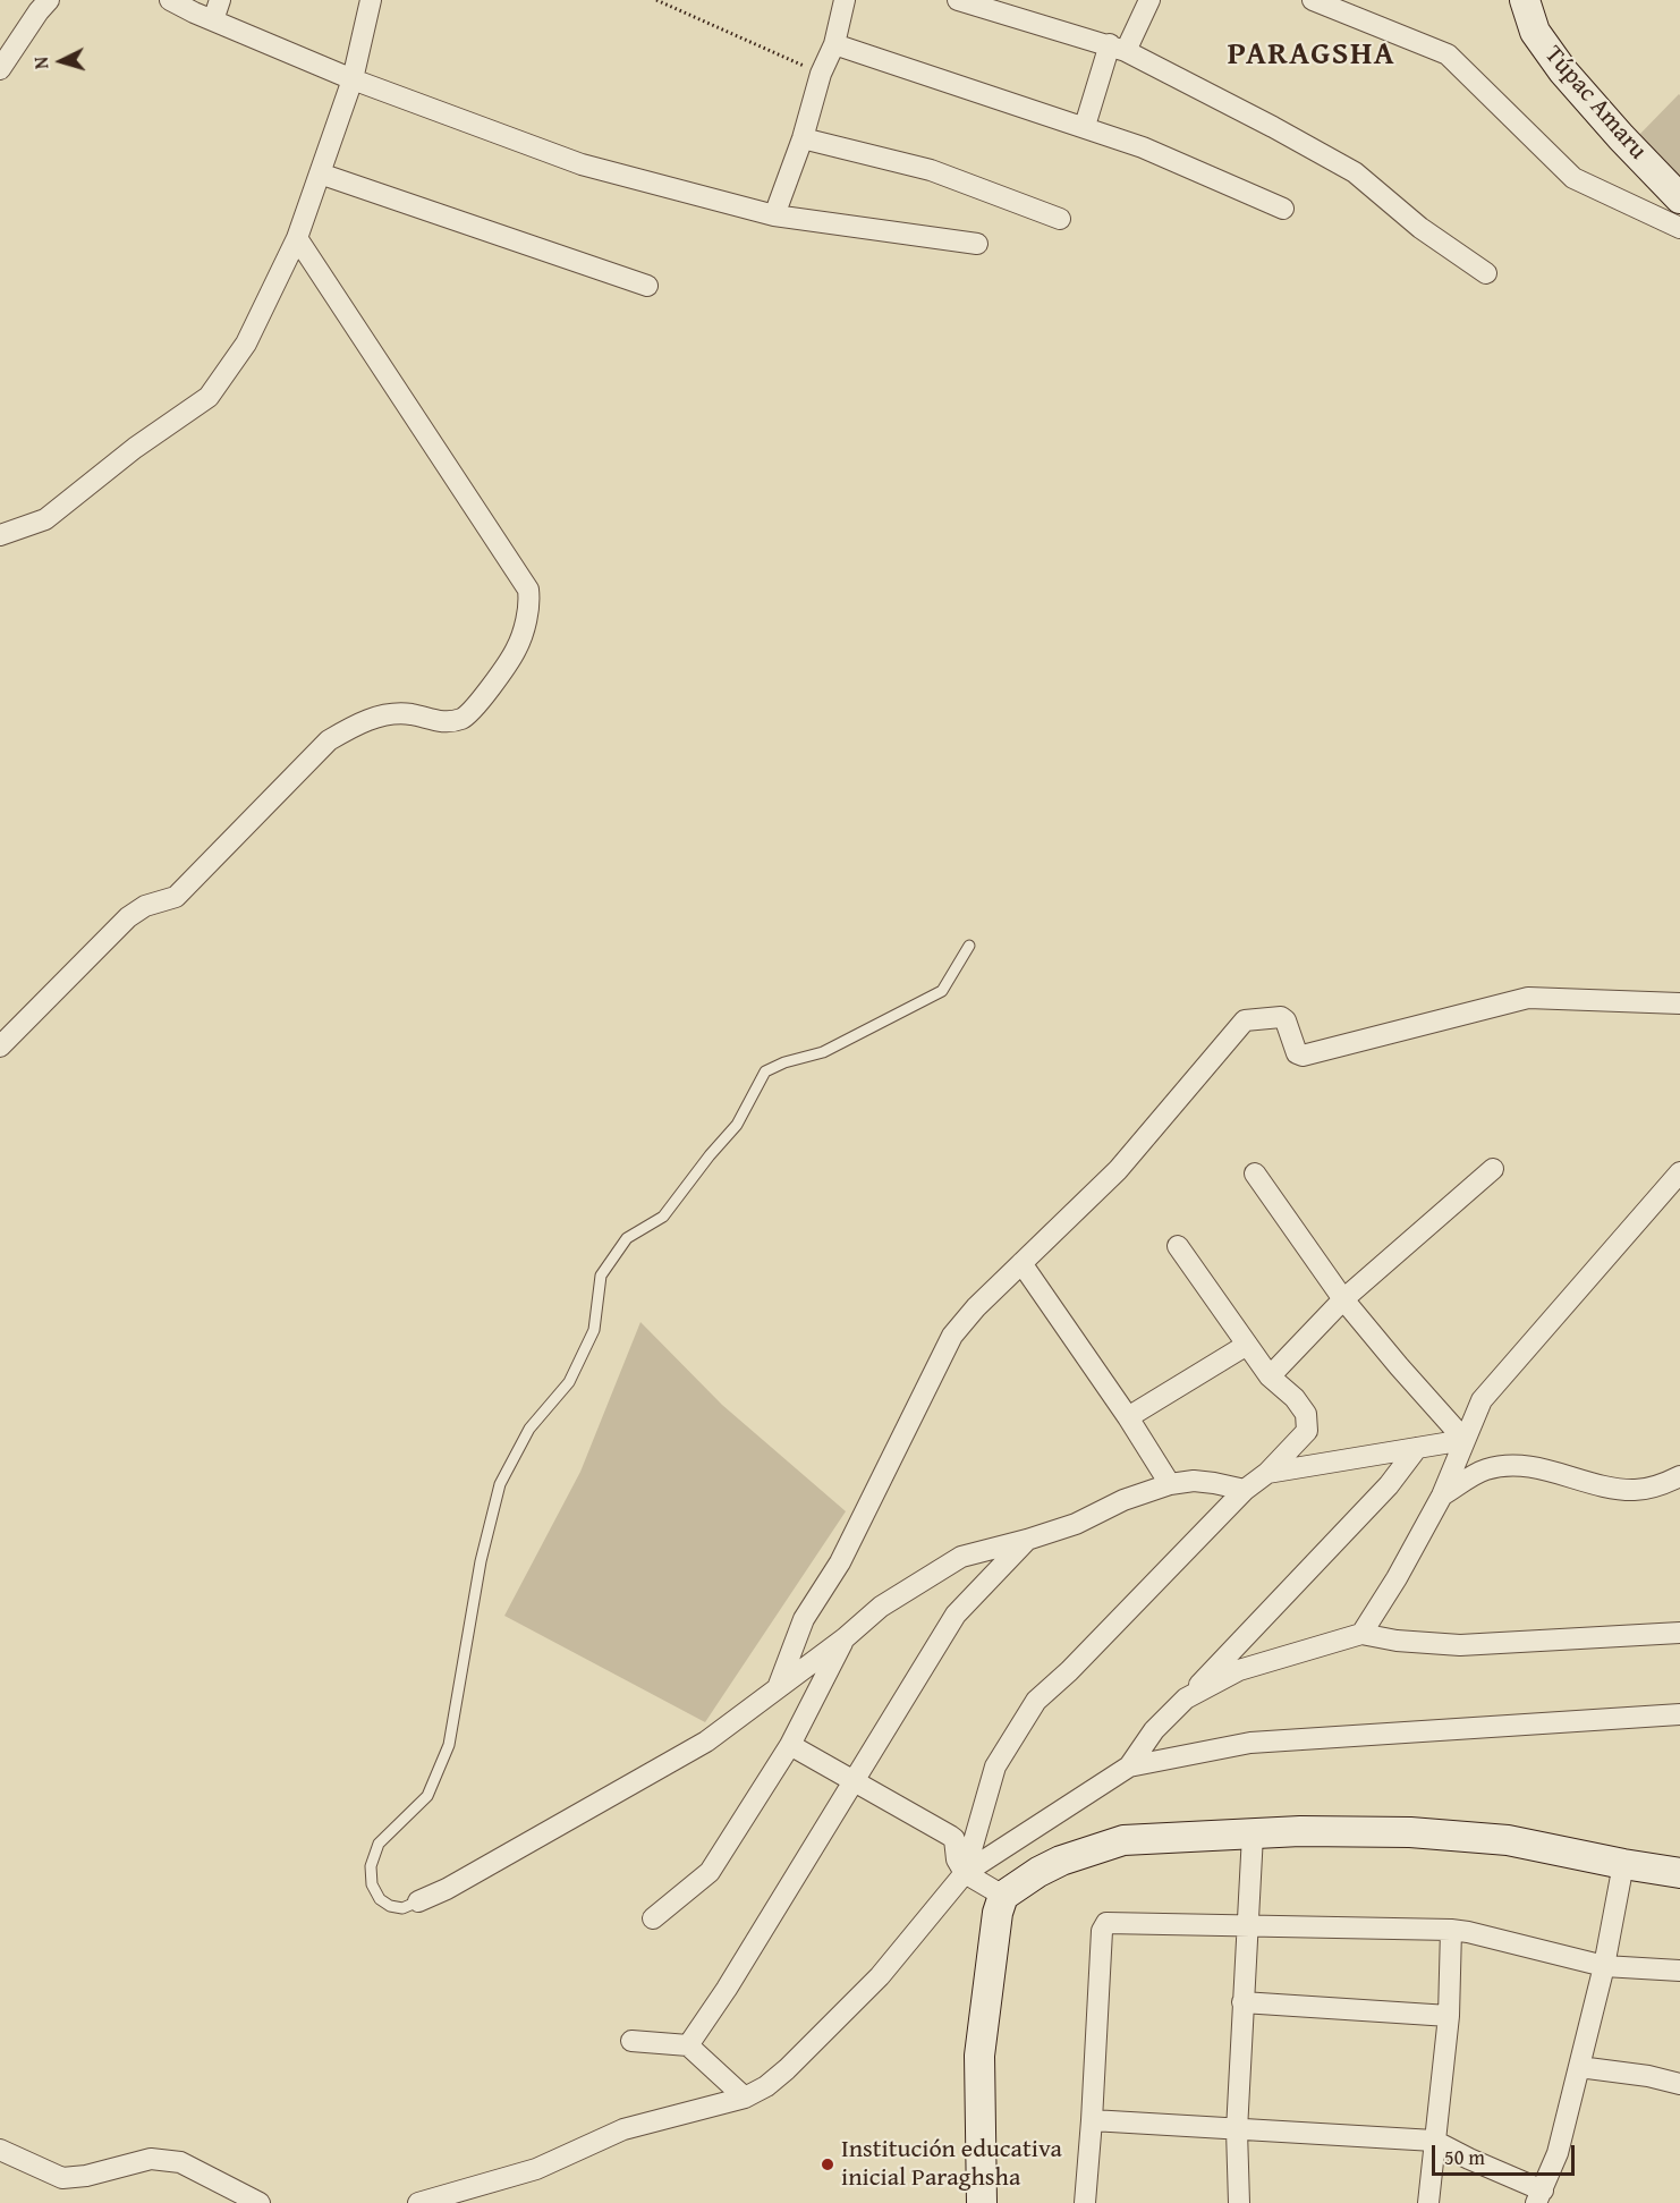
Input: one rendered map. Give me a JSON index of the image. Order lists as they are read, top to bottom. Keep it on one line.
{"streets":{"main road":["Túpac Amaru"]},"districts":["PARAGSHA"],"places":["Institución educativa inicial Paraghsha"],"scale_bar":"50 m","north":"left"}
